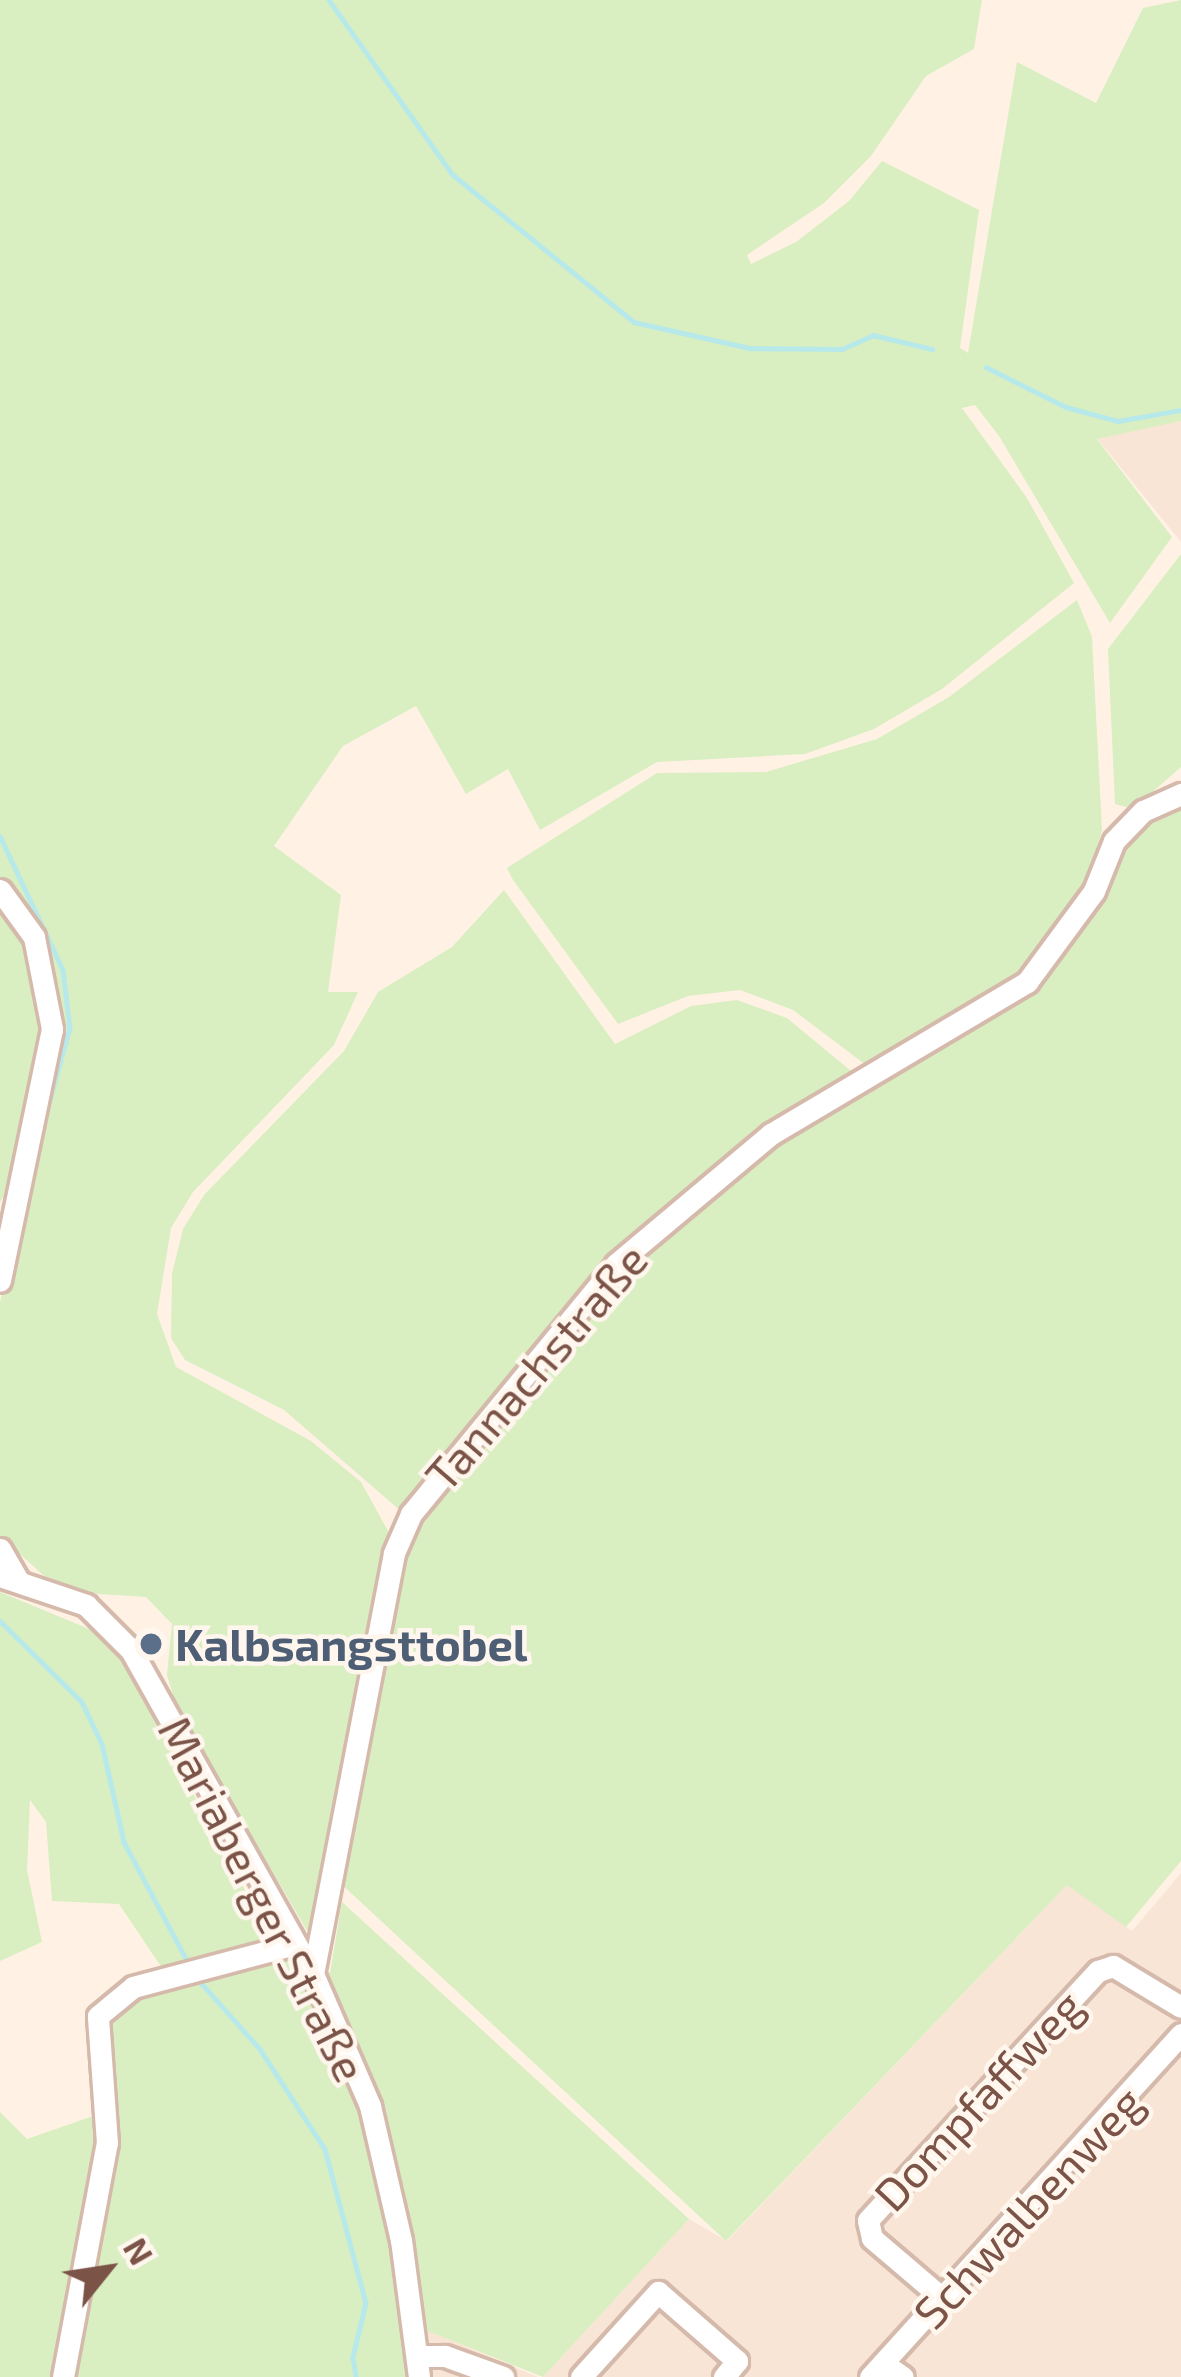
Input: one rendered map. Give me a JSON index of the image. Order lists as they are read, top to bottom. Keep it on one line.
{"streets":{"street":["Tannachstraße","Mariaberger Straße","Dompfaffweg","Schwalbenweg"]},"crossings":[["Tannachstraße","Mariaberger Straße"],["Dompfaffweg","Schwalbenweg"]],"places":["Kalbsangsttobel"],"north":"top right"}
